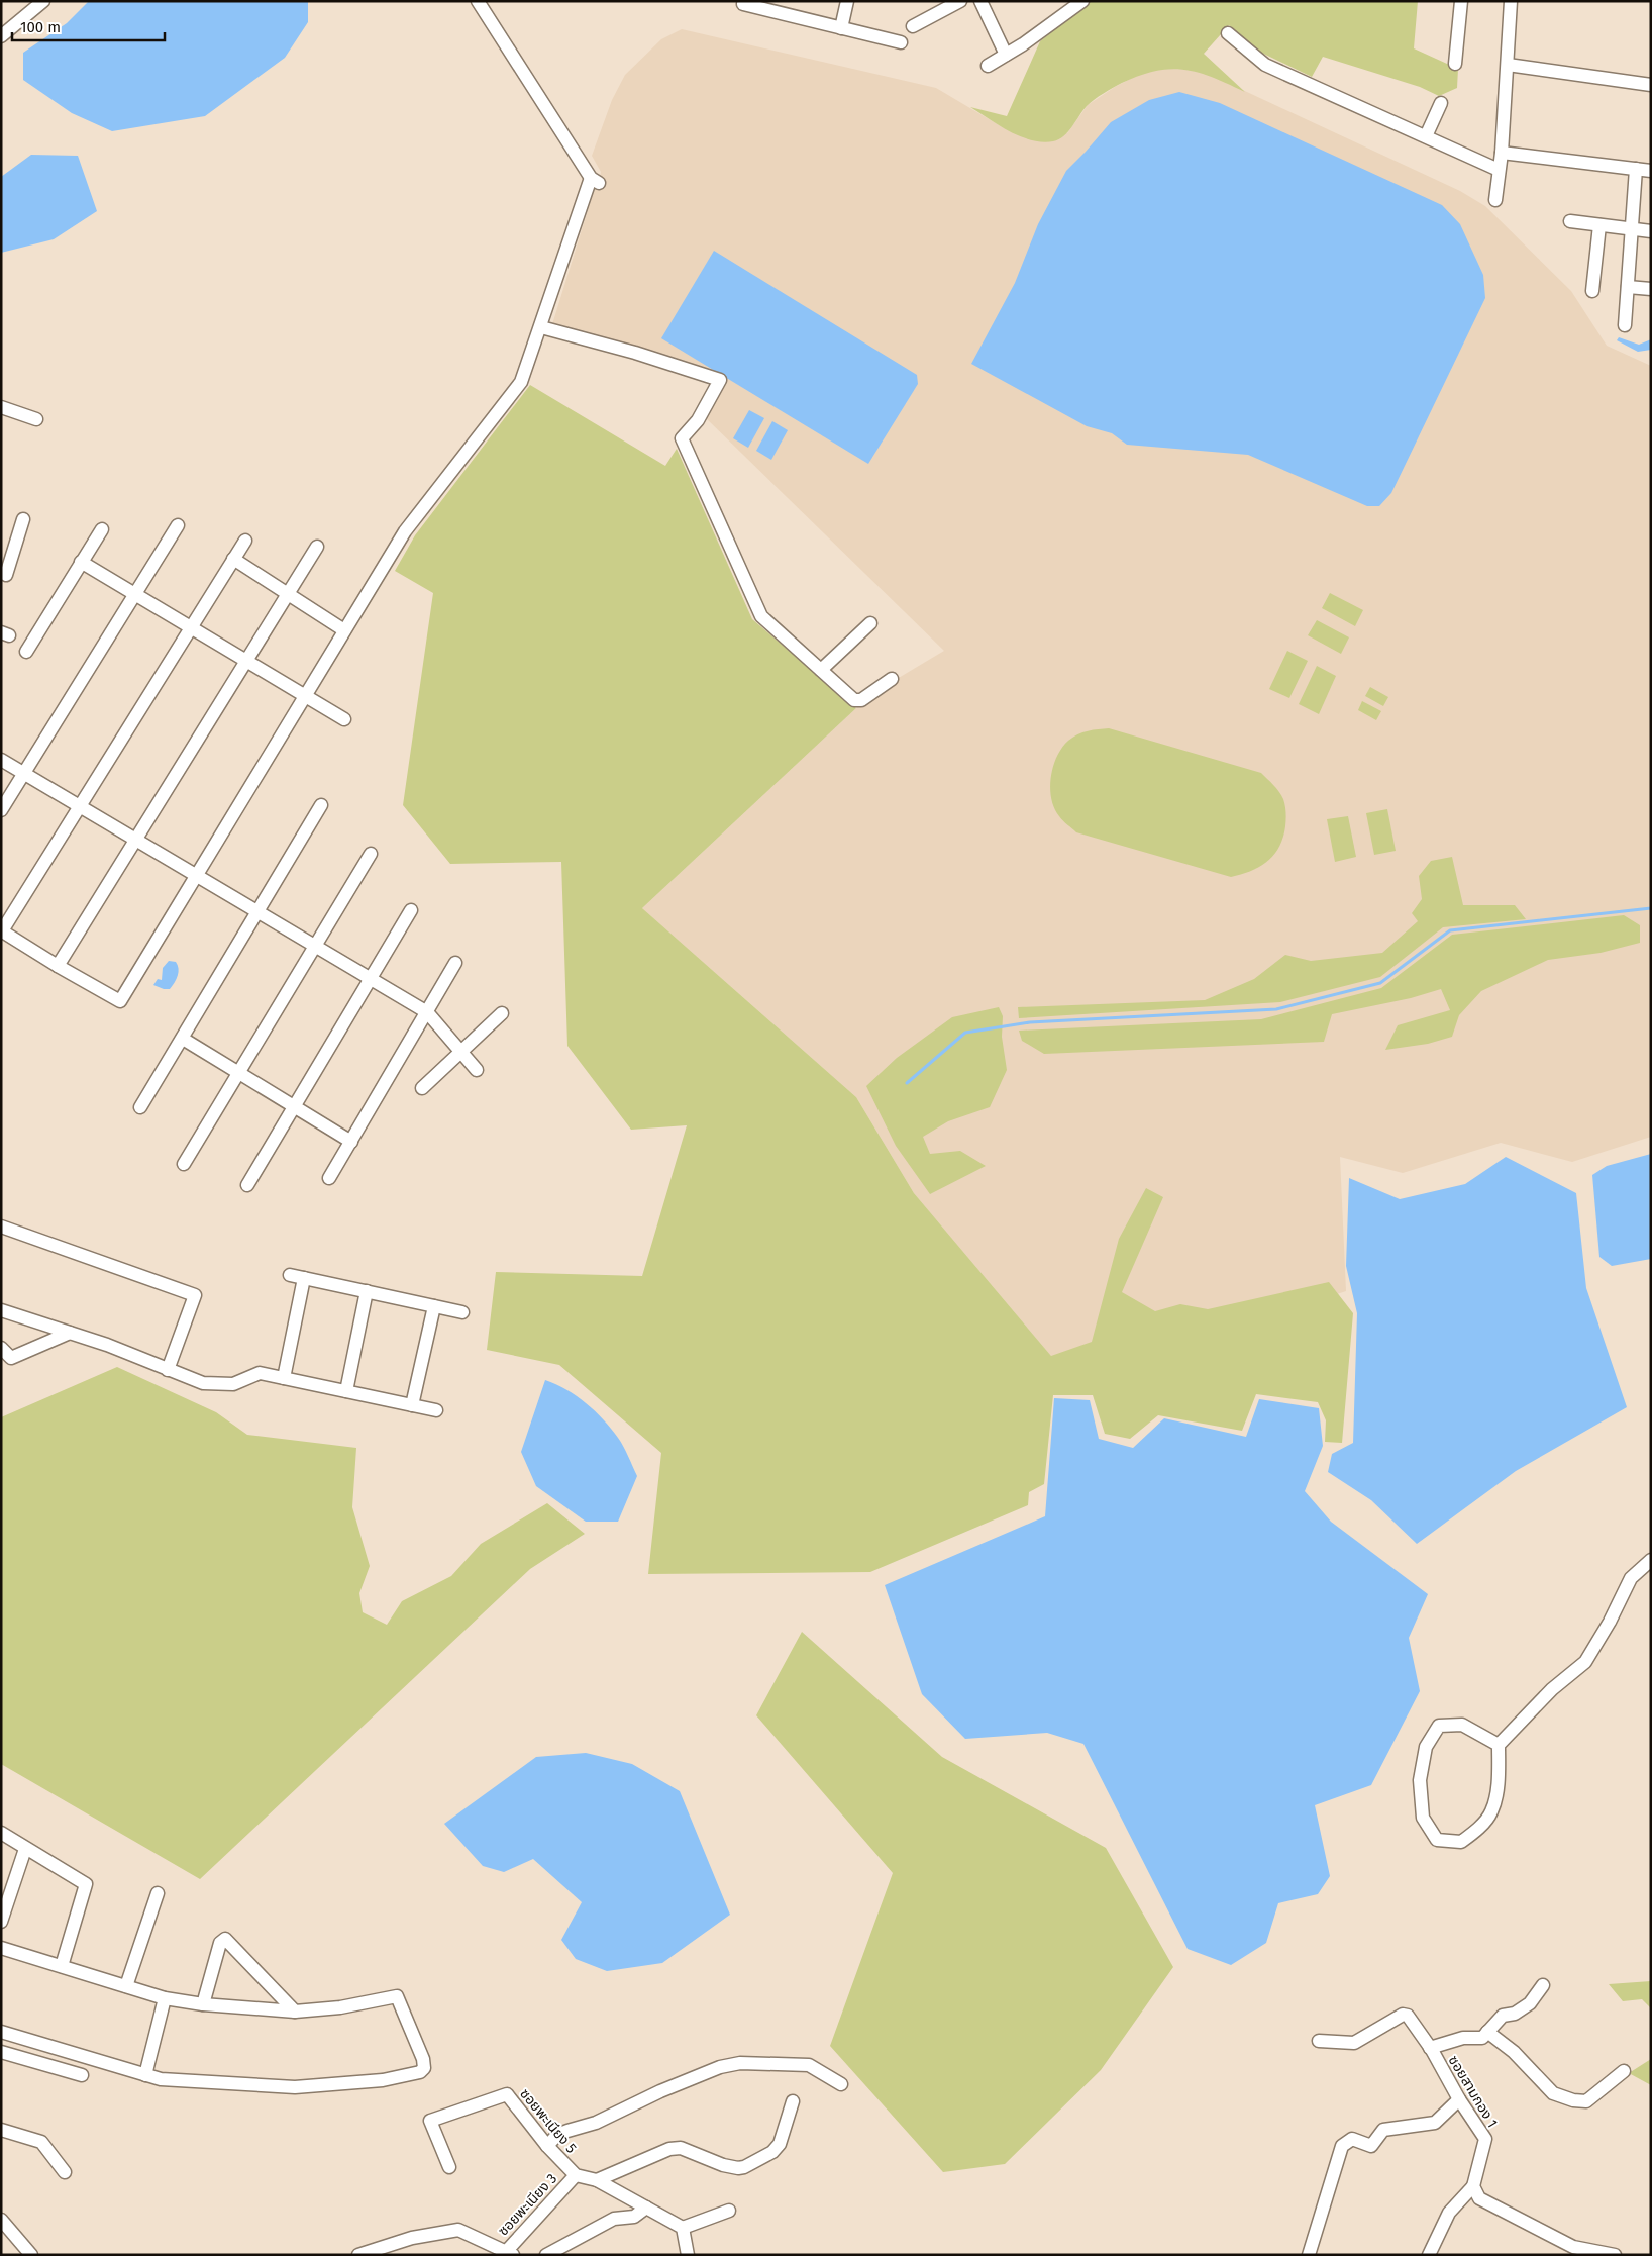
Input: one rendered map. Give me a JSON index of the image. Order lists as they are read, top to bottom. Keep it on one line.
{"streets":{"street":["ซอยสามกอง 1","ซอยพะเนียง 5","ซอยพะเนียง 3"]},"crossings":[["ซอยพะเนียง 5","ซอยพะเนียง 3"]],"scale_bar":"100 m"}
